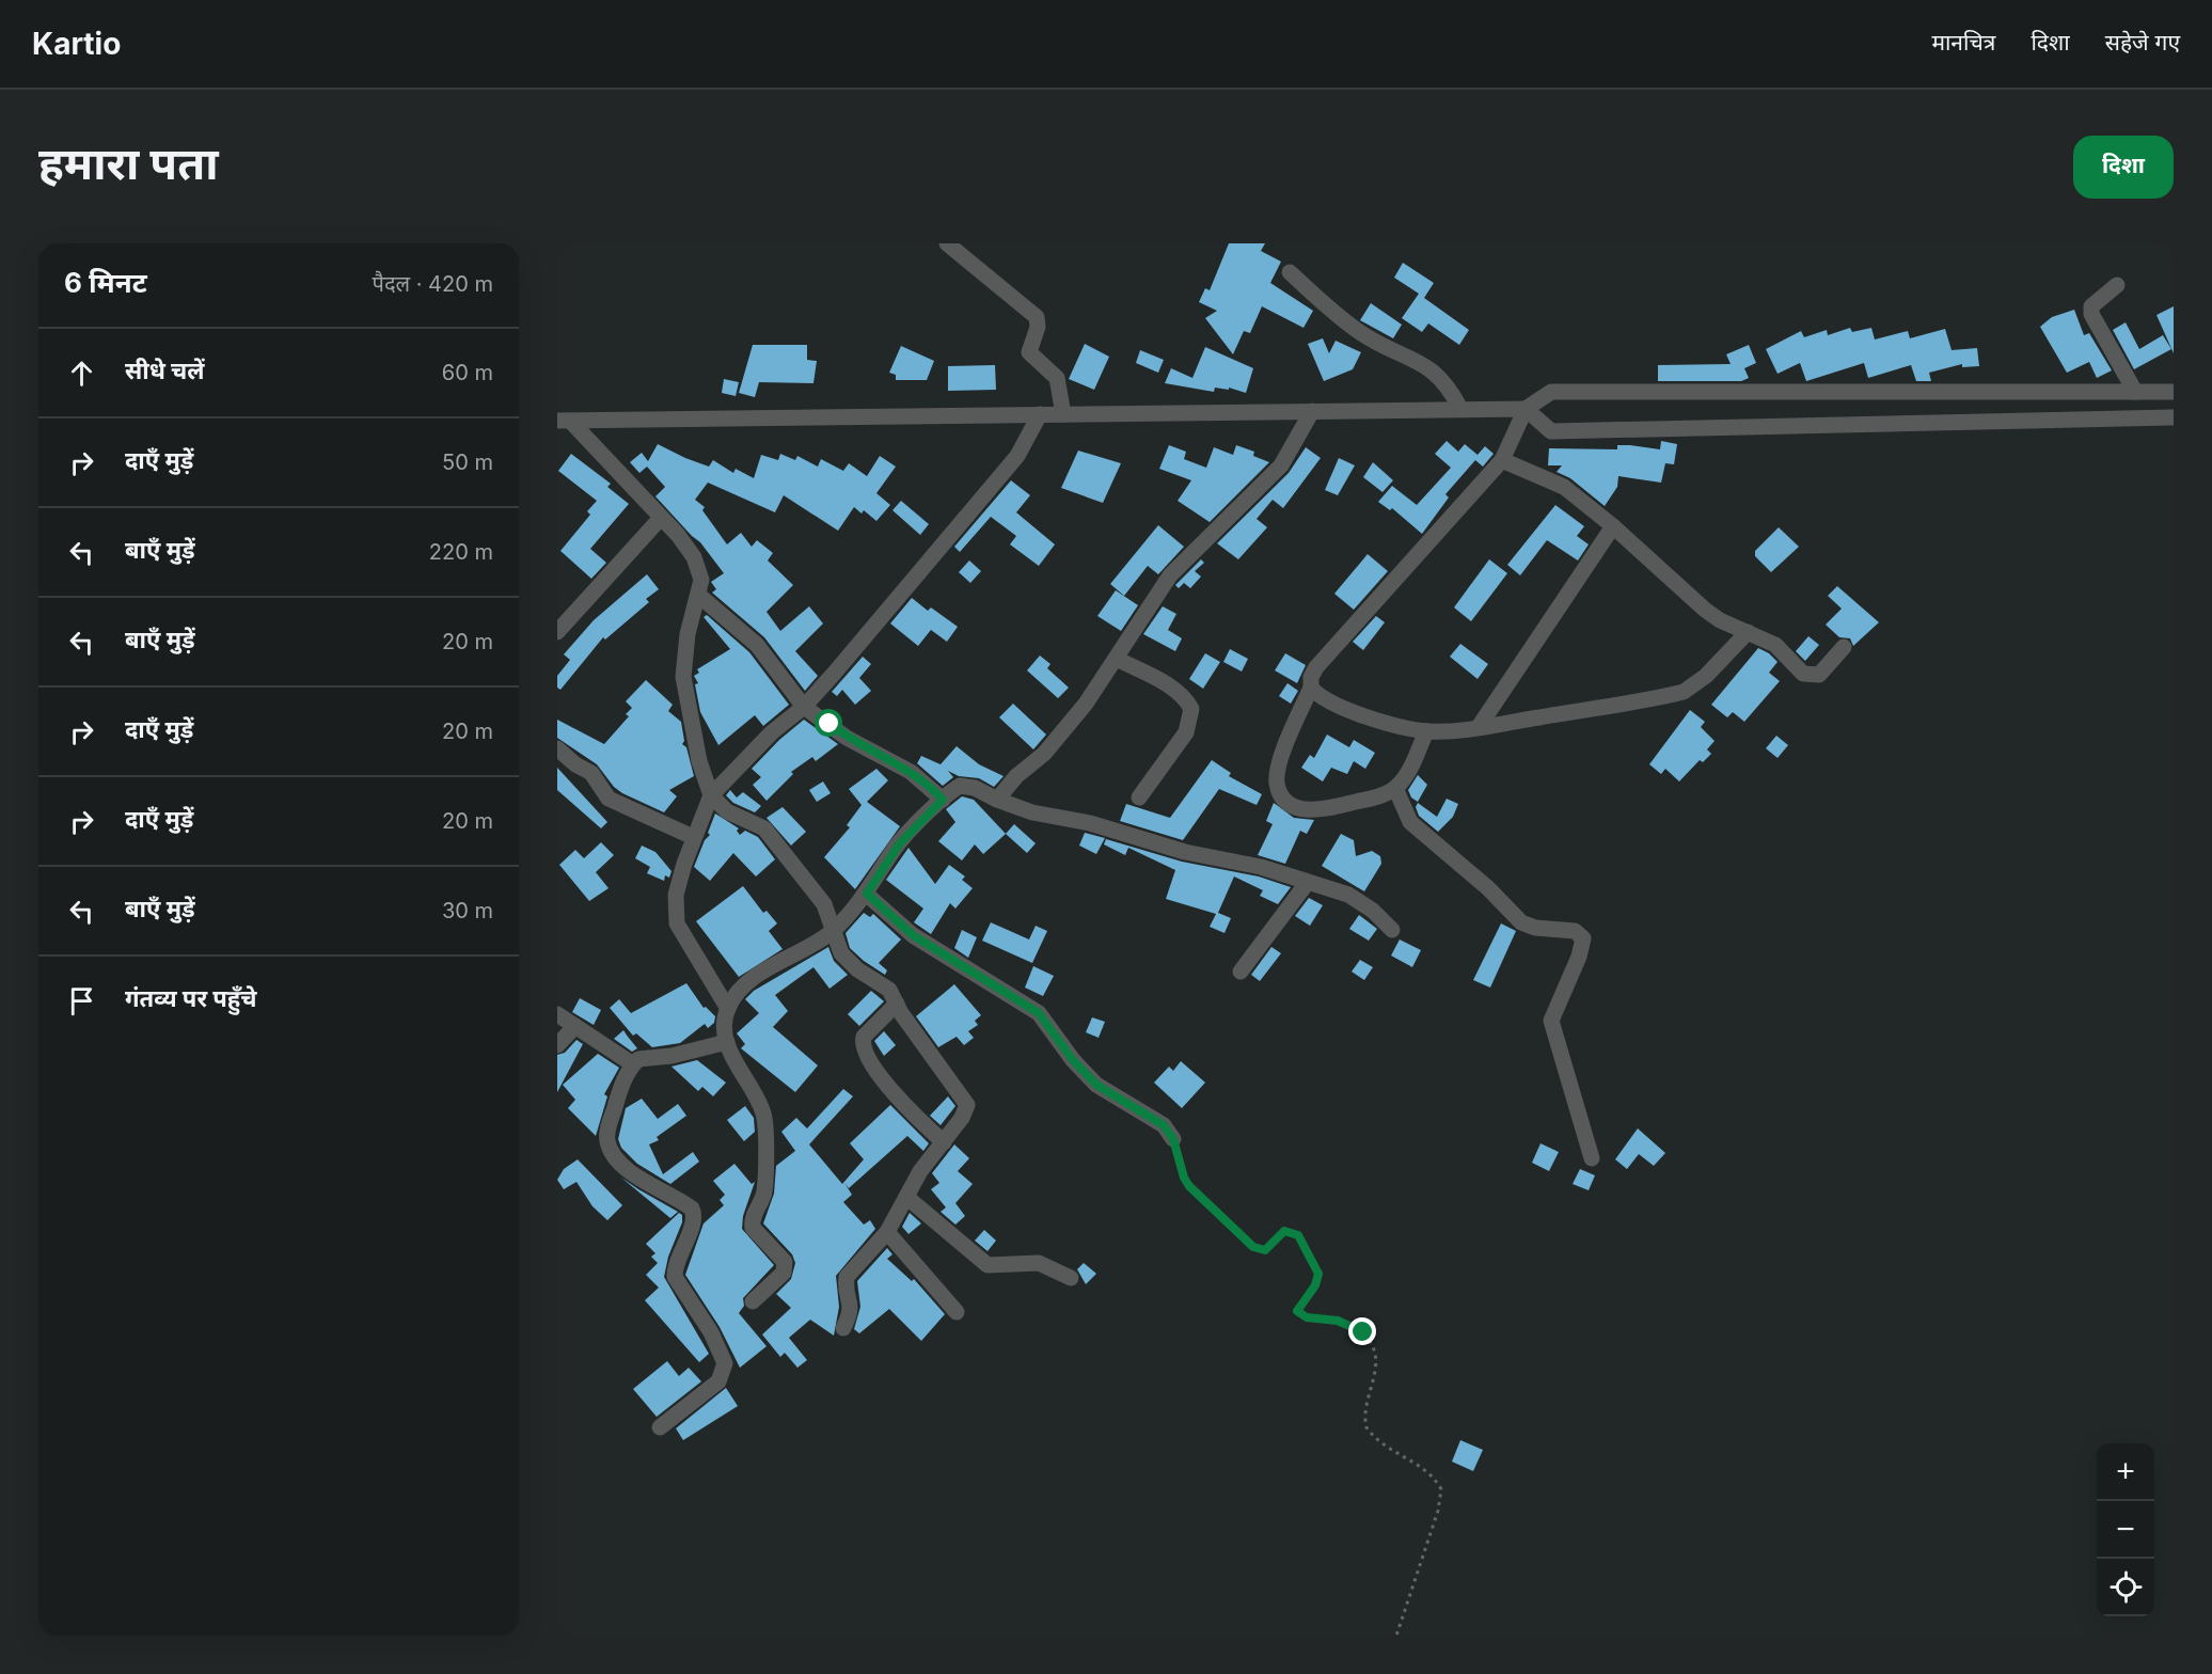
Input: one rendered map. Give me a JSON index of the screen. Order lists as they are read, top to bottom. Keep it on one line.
{"page":{"header":"Kartio","nav":["मानचित्र","दिशा","सहेजे गए"],"title":"हमारा पता","buttons":"दिशा","heading":["6 मिनट","पैदल · 420 m"],"list":[["सीधे चलें","60 m"],["दाएँ मुड़ें","50 m"],["बाएँ मुड़ें","220 m"],["बाएँ मुड़ें","20 m"],["दाएँ मुड़ें","20 m"],["दाएँ मुड़ें","20 m"],["बाएँ मुड़ें","30 m"],"गंतव्य पर पहुँचे"],"map_buttons":["+","−"]}}
